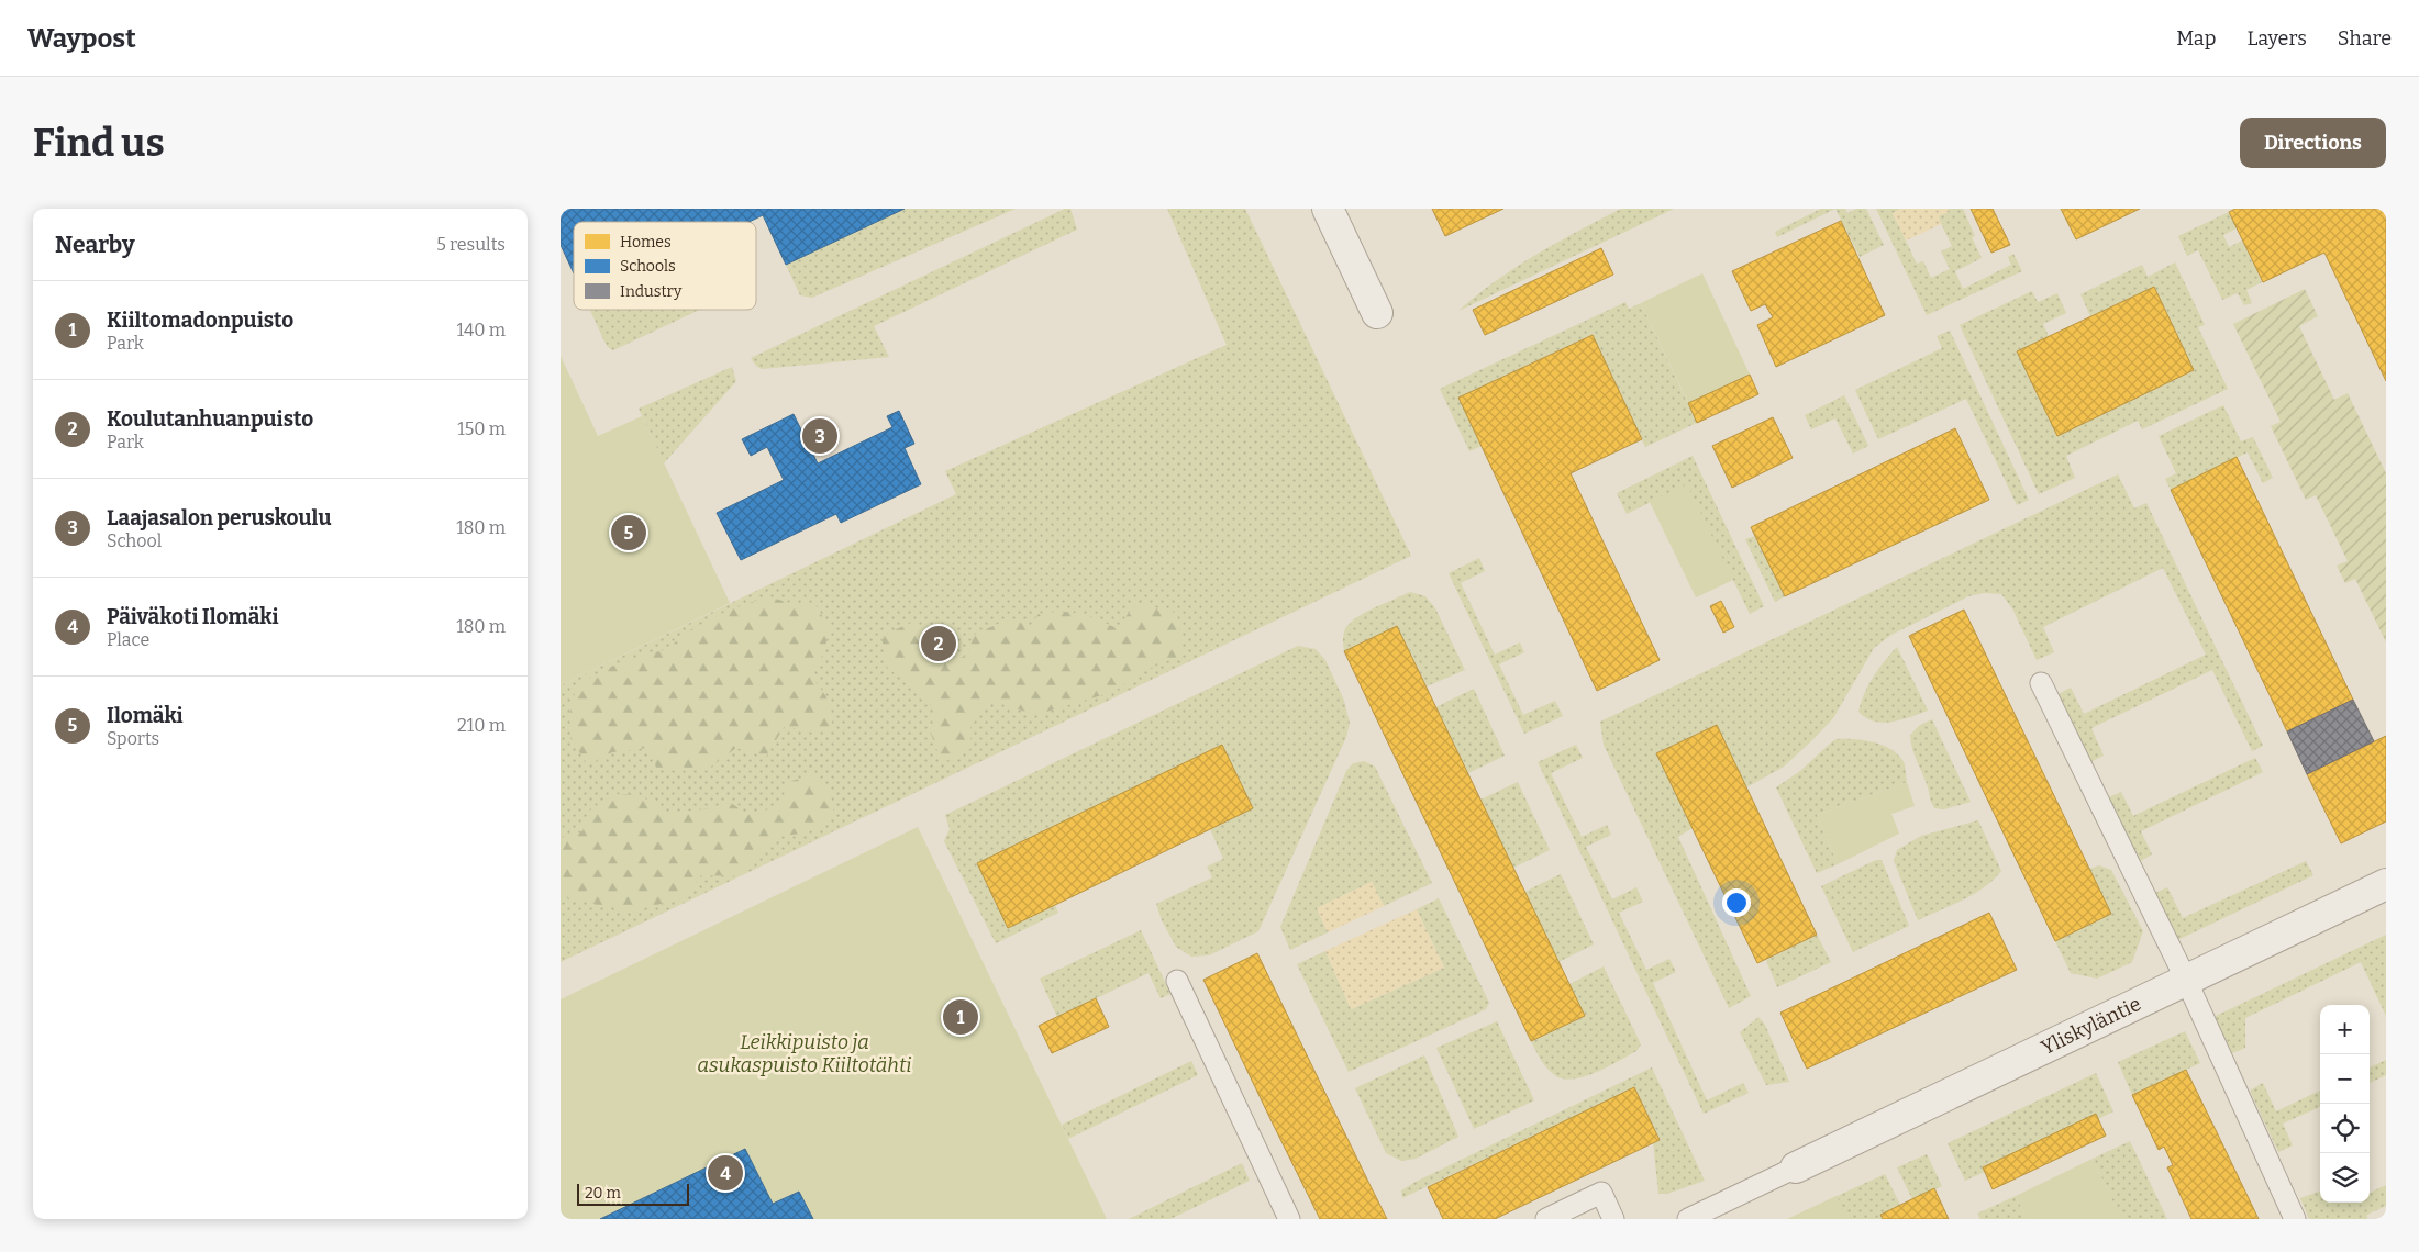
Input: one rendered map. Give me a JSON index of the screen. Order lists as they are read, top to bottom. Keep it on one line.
{"streets":{"street":["Yliskyläntie"]},"parks":["Leikkipuisto ja asukaspuisto Kiiltotähti"],"legend":["Homes","Schools","Industry"],"scale_bar":"20 m","page":{"header":"Waypost","nav":["Map","Layers","Share"],"buttons":"Directions","title":"Find us","heading":["Nearby","5 results"],"list":[{"mark":"1","name":"Kiiltomadonpuisto","note":"Park","value":"140 m"},{"mark":"2","name":"Koulutanhuanpuisto","note":"Park","value":"150 m"},{"mark":"3","name":"Laajasalon peruskoulu","note":"School","value":"180 m"},{"mark":"4","name":"Päiväkoti Ilomäki","note":"Place","value":"180 m"},{"mark":"5","name":"Ilomäki","note":"Sports","value":"210 m"}],"pins":["3","5","2","1","4"],"map_buttons":["+","−"],"scale":"20 m"}}
